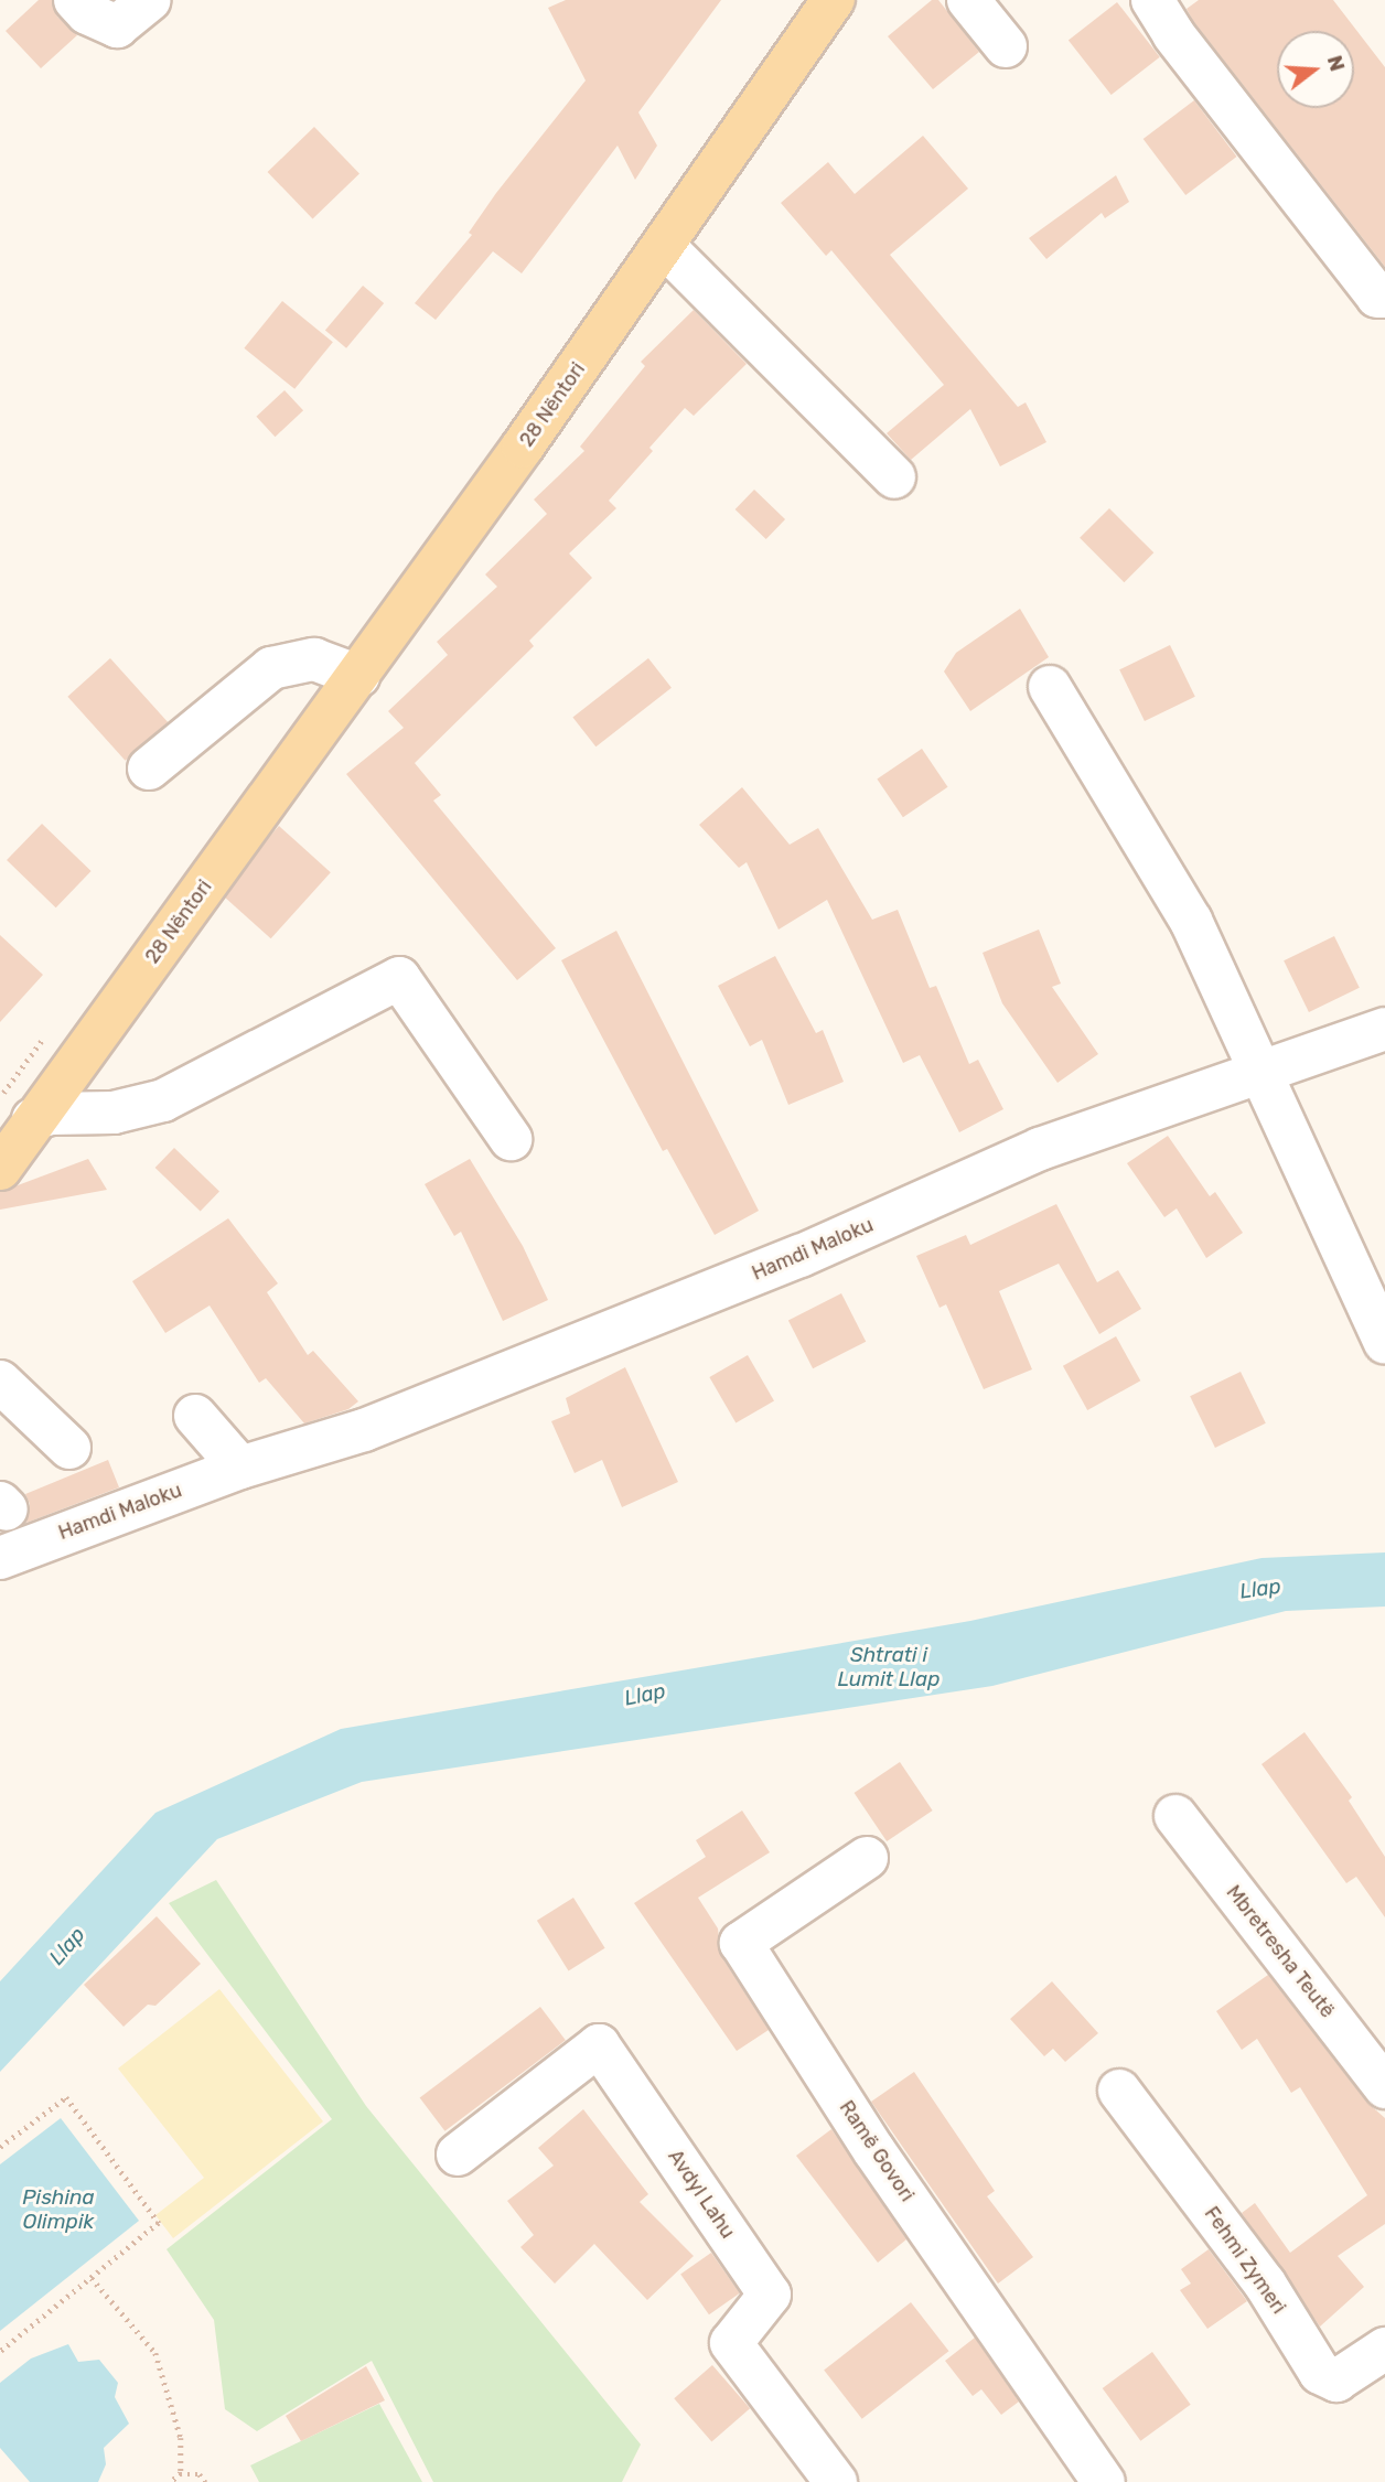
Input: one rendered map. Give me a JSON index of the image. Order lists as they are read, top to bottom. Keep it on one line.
{"streets":{"main road":["28 Nëntori"],"street":["Hamdi Maloku","Mbretresha Teutë","Ramë Govori","Avdyl Lahu","Fehmi Zymeri"]},"water":["Llap","Shtrati i Lumit Llap","Pishina Olimpik"],"north":"right"}
